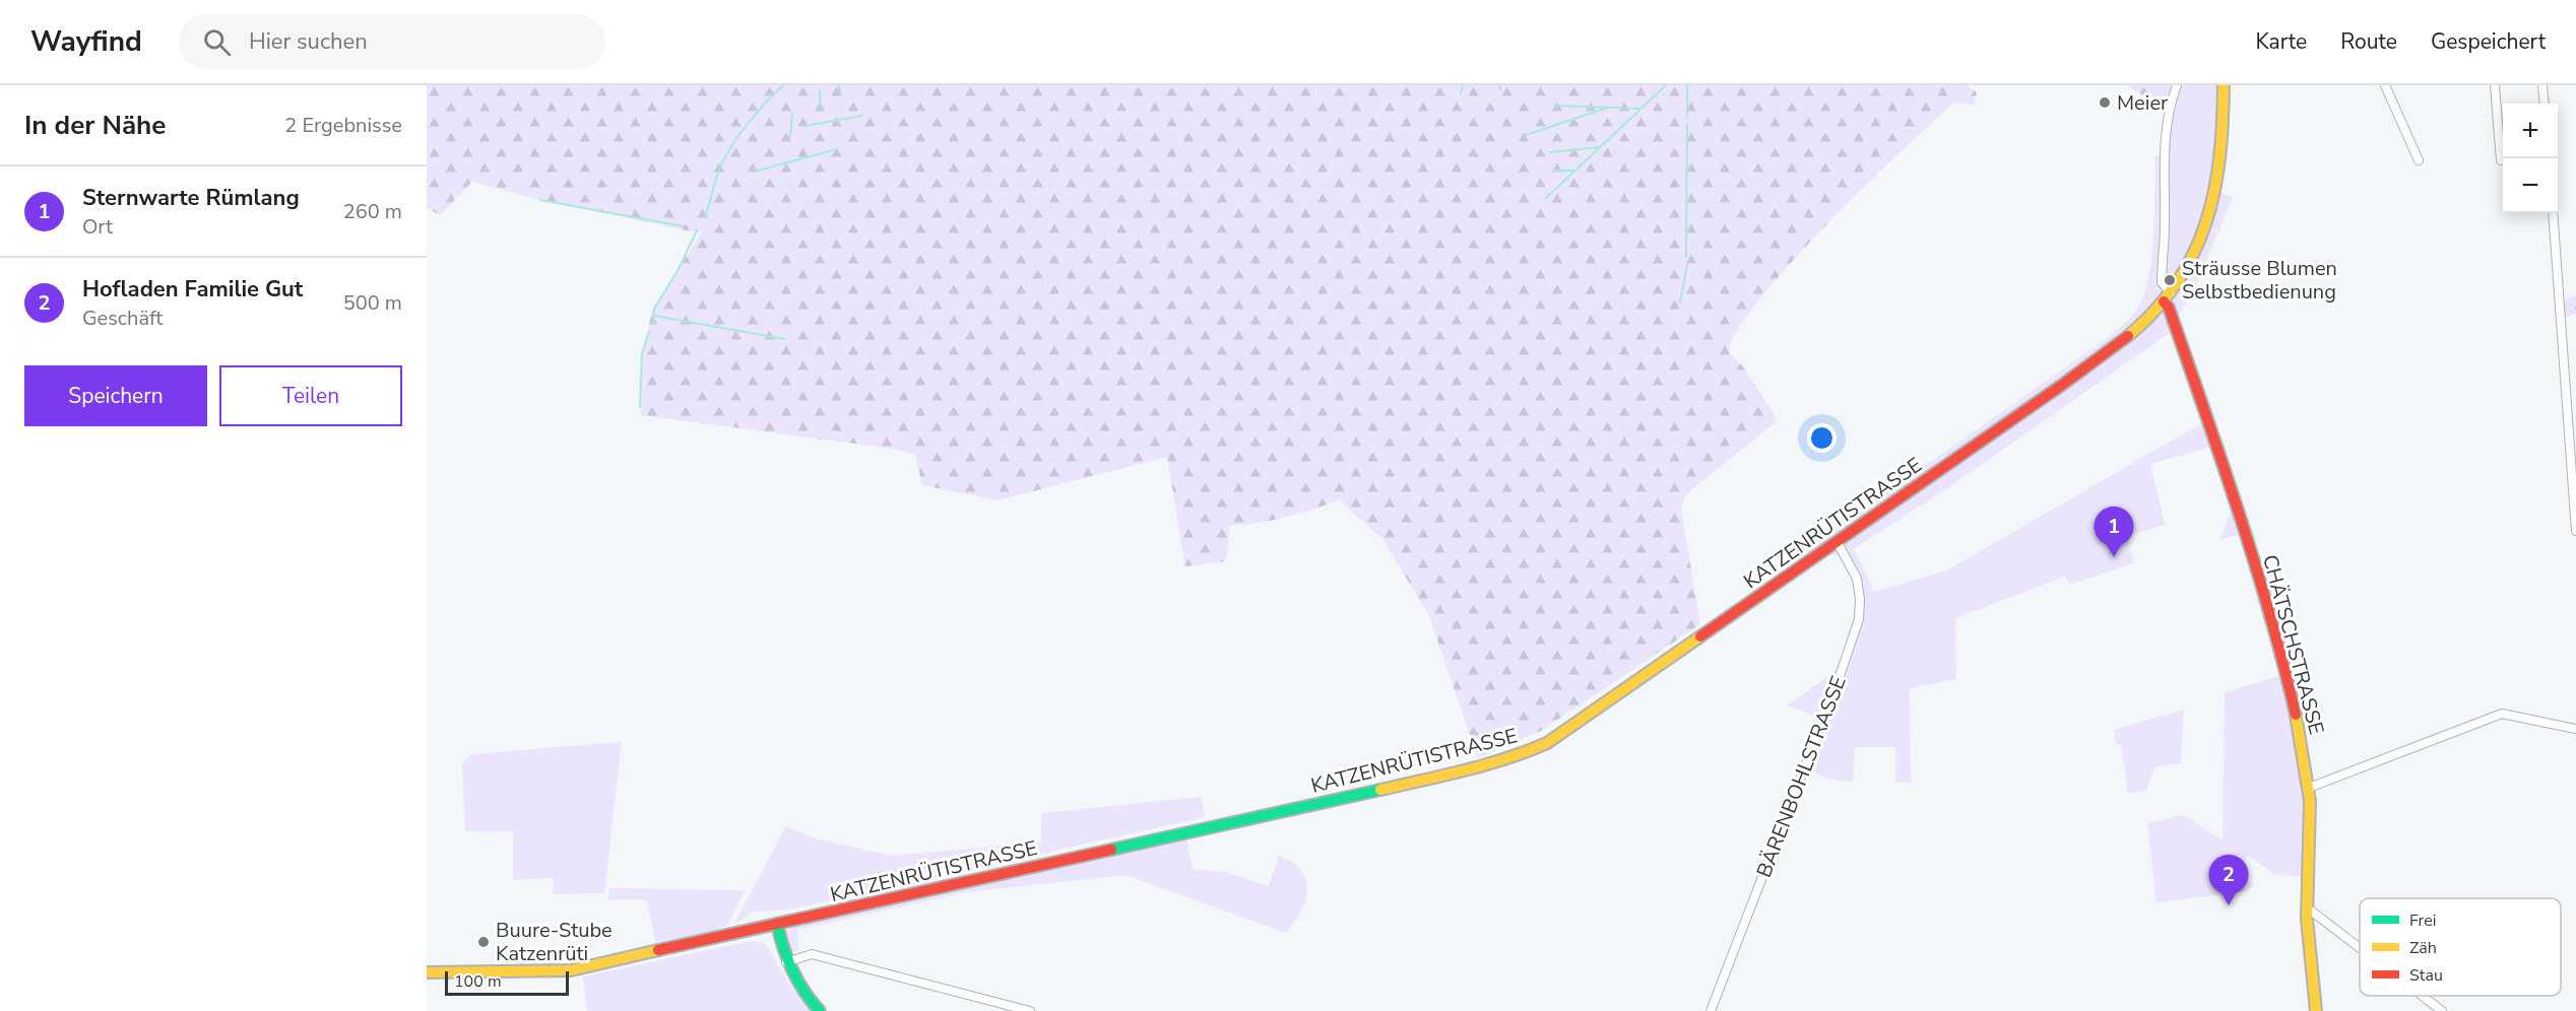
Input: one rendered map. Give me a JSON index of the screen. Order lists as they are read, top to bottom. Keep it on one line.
{"streets":{"street":["KATZENRÜTISTRASSE","CHÄTSCHSTRASSE","BÄRENBOHLSTRASSE"]},"crossings":[["KATZENRÜTISTRASSE","CHÄTSCHSTRASSE"],["KATZENRÜTISTRASSE","BÄRENBOHLSTRASSE"]],"places":["Meier","Sträusse Blumen Selbstbedienung","Buure-Stube Katzenrüti"],"legend":["Frei","Zäh","Stau"],"scale_bar":"100 m","page":{"header":"Wayfind","search":"Hier suchen","nav":["Karte","Route","Gespeichert"],"heading":["In der Nähe","2 Ergebnisse"],"map_buttons":["+","−"],"list":[{"mark":"1","name":"Sternwarte Rümlang","note":"Ort","value":"260 m"},{"mark":"2","name":"Hofladen Familie Gut","note":"Geschäft","value":"500 m"}],"buttons":["Speichern","Teilen"],"pins":["1","2"],"scale":"100 m"}}
